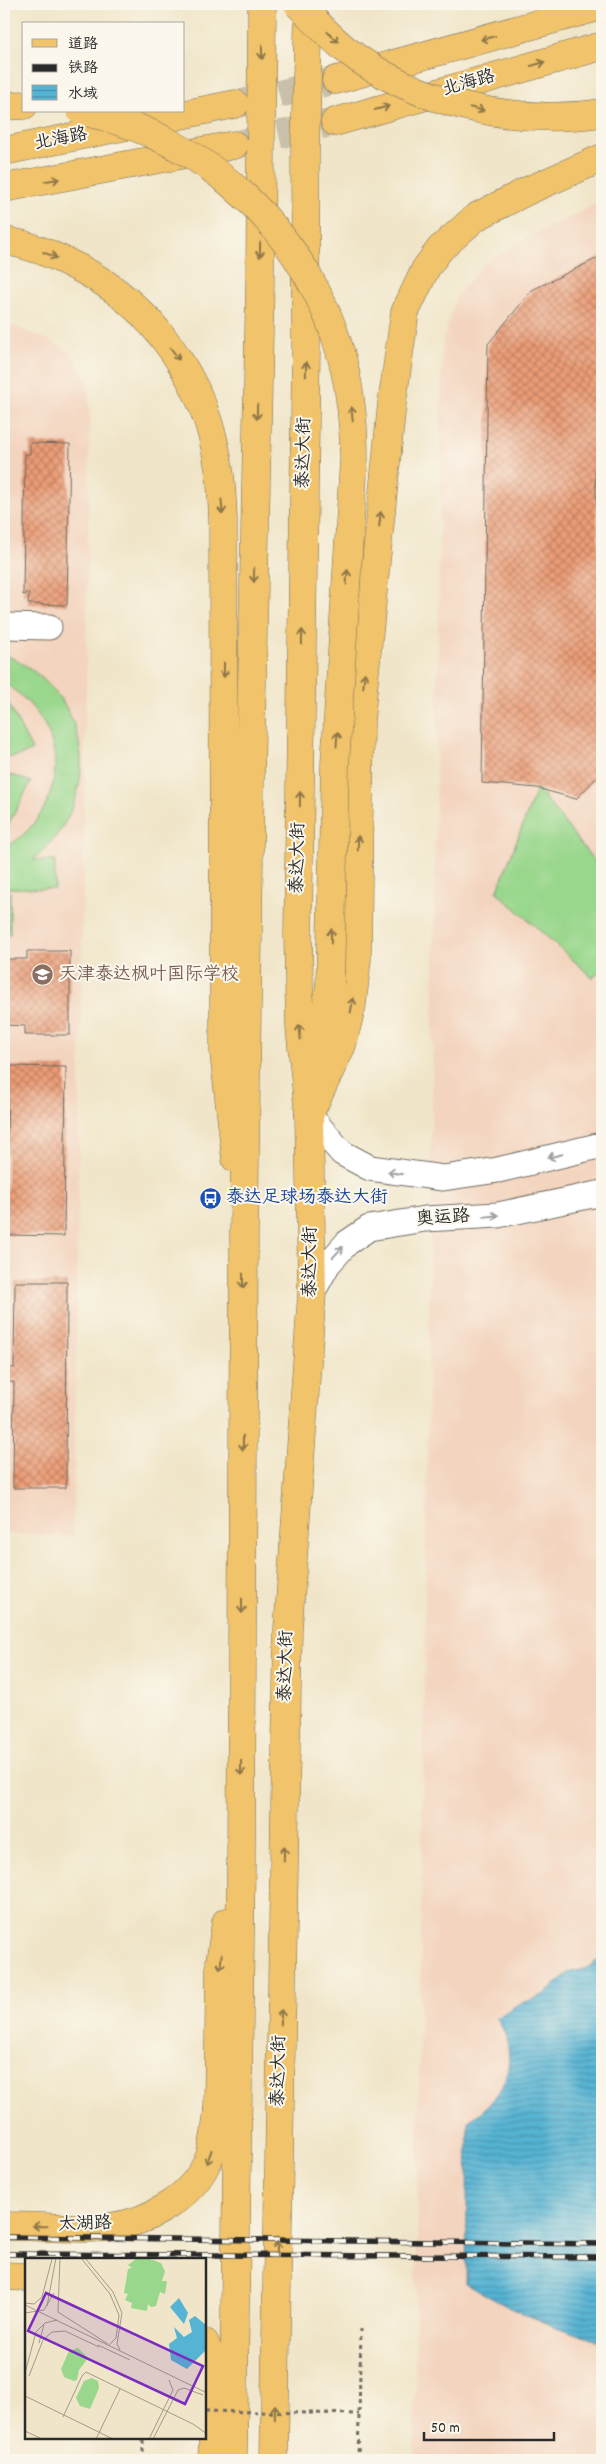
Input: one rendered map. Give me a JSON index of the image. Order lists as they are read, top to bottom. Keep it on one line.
{"streets":{"main road":["北海路","泰达大街","太湖路"],"street":["奥运路"]},"crossings":[["泰达大街","奥运路"]],"one_way":["奥运路","太湖路"],"places":{"school or university":["天津泰达枫叶国际学校"],"bus stop":["泰达足球场泰达大街"]},"legend":["道路","铁路","水域"],"scale_bar":"50 m"}
